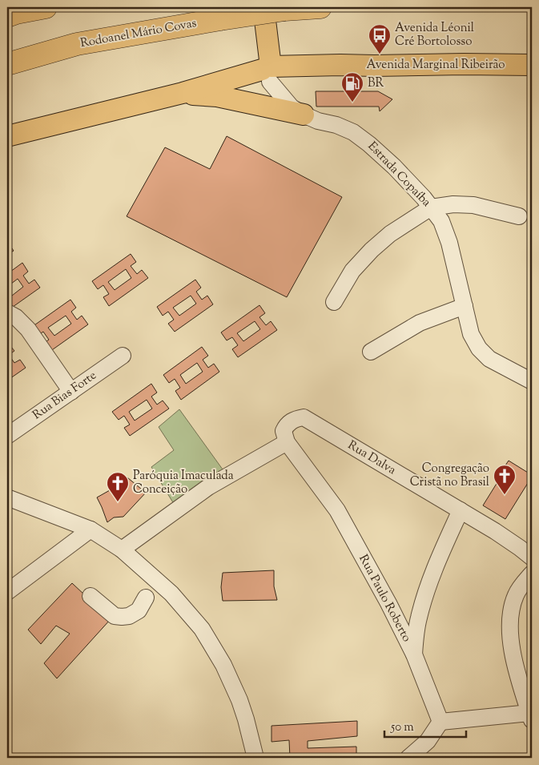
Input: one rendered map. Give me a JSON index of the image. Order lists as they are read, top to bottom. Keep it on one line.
{"streets":{"highway":["Rodoanel Mário Covas"],"main road":["Avenida Marginal Ribeirão"],"street":["Estrada Copaíba","Rua Bias Forte","Rua Dalva","Rua Paulo Roberto"]},"crossings":[["Avenida Marginal Ribeirão","Estrada Copaíba"],["Rua Dalva","Rua Paulo Roberto"]],"places":{"bus stop":["Avenida Léonil Cré Bortolosso"],"fuel station":["BR"],"church":["Congregação Cristã no Brasil","Paróquia Imaculada Conceição"]},"scale_bar":"50 m"}
